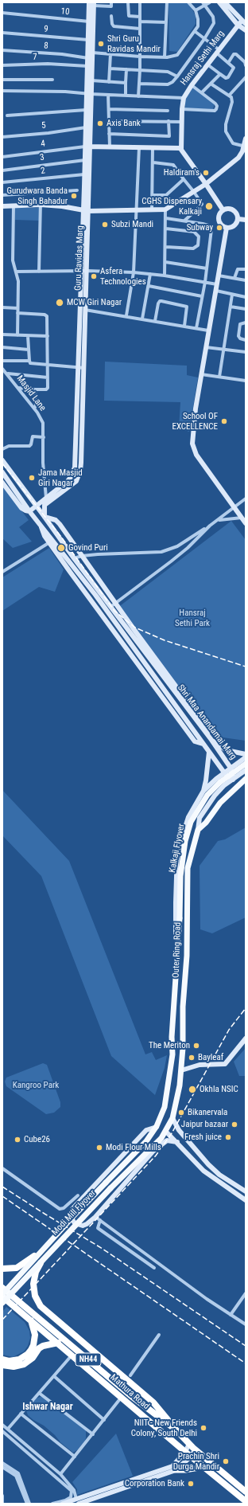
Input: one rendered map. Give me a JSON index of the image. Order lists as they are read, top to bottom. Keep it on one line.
{"streets":{"highway":["NH44","Mathura Road"],"main road":["Hansraj Sethi Marg","Guru Ravidas Marg","Shri Maa Anandamai Marg","Kalkaji Flyover","Outer Ring Road","Modi Mill Flyover"],"street":["10","9","8","7","5","4","3","2","Masjid Lane"]},"crossings":[["10","Guru Ravidas Marg"],["9","Guru Ravidas Marg"],["8","Guru Ravidas Marg"],["7","Guru Ravidas Marg"],["5","Guru Ravidas Marg"],["4","Guru Ravidas Marg"],["3","Guru Ravidas Marg"],["2","Guru Ravidas Marg"],["Guru Ravidas Marg","Masjid Lane"],["Guru Ravidas Marg","Shri Maa Anandamai Marg"],["Kalkaji Flyover","Outer Ring Road"],["Outer Ring Road","Modi Mill Flyover"]],"districts":["Ishwar Nagar"],"parks":["Hansraj Sethi Park","Kangroo Park"],"places":["Shri Guru Ravidas Mandir","Axis Bank","Haldiram's","Gurudwara Banda Singh Bahadur","CGHS Dispensary Kalkaji","Subzi Mandi","Subway","Asfera Technologies","MCW Giri Nagar","School OF EXCELLENCE","Jama Masjid Giri Nagar","Govind Puri","The Meriton","Bayleaf","Okhla NSIC","Bikanervala","Jaipur bazaar","Fresh juice","Cube26","Modi Flour Mills","NIIT - New Friends Colony, South Delhi","Prachin Shri Durga Mandir","Corporation Bank"]}
